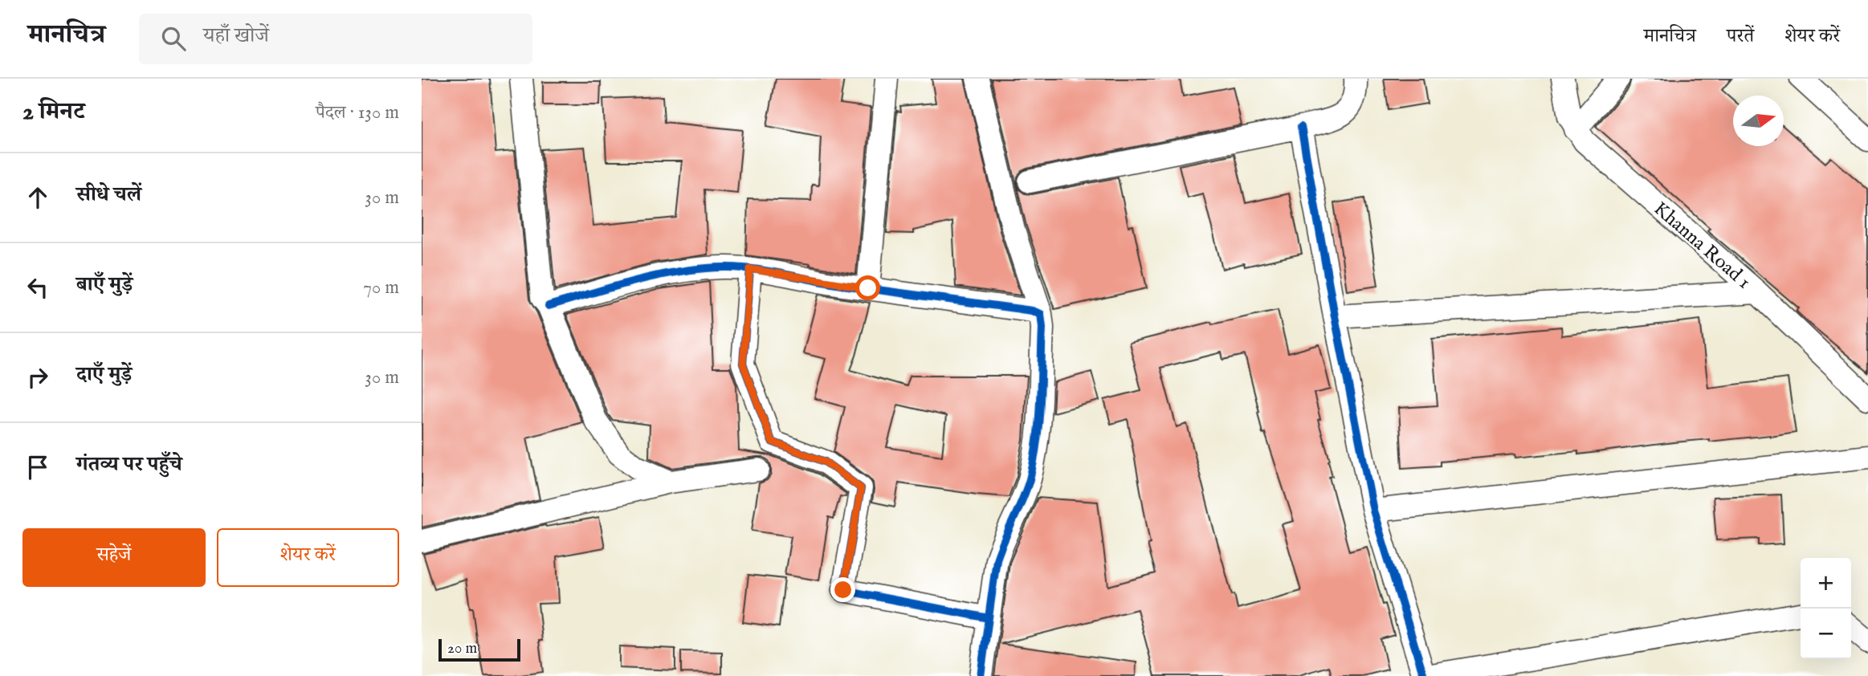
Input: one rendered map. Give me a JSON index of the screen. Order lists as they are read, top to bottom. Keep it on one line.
{"streets":{"street":["Khanna Road 1"]},"scale_bar":"20 m","north":"right","page":{"header":"मानचित्र","search":"यहाँ खोजें","nav":["मानचित्र","परतें","शेयर करें"],"heading":["2 मिनट","पैदल · 130 m"],"list":[["सीधे चलें","30 m"],["बाएँ मुड़ें","70 m"],["दाएँ मुड़ें","30 m"],"गंतव्य पर पहुँचे"],"buttons":["सहेजें","शेयर करें"],"map_buttons":["+","−"],"scale":"20 m"}}
